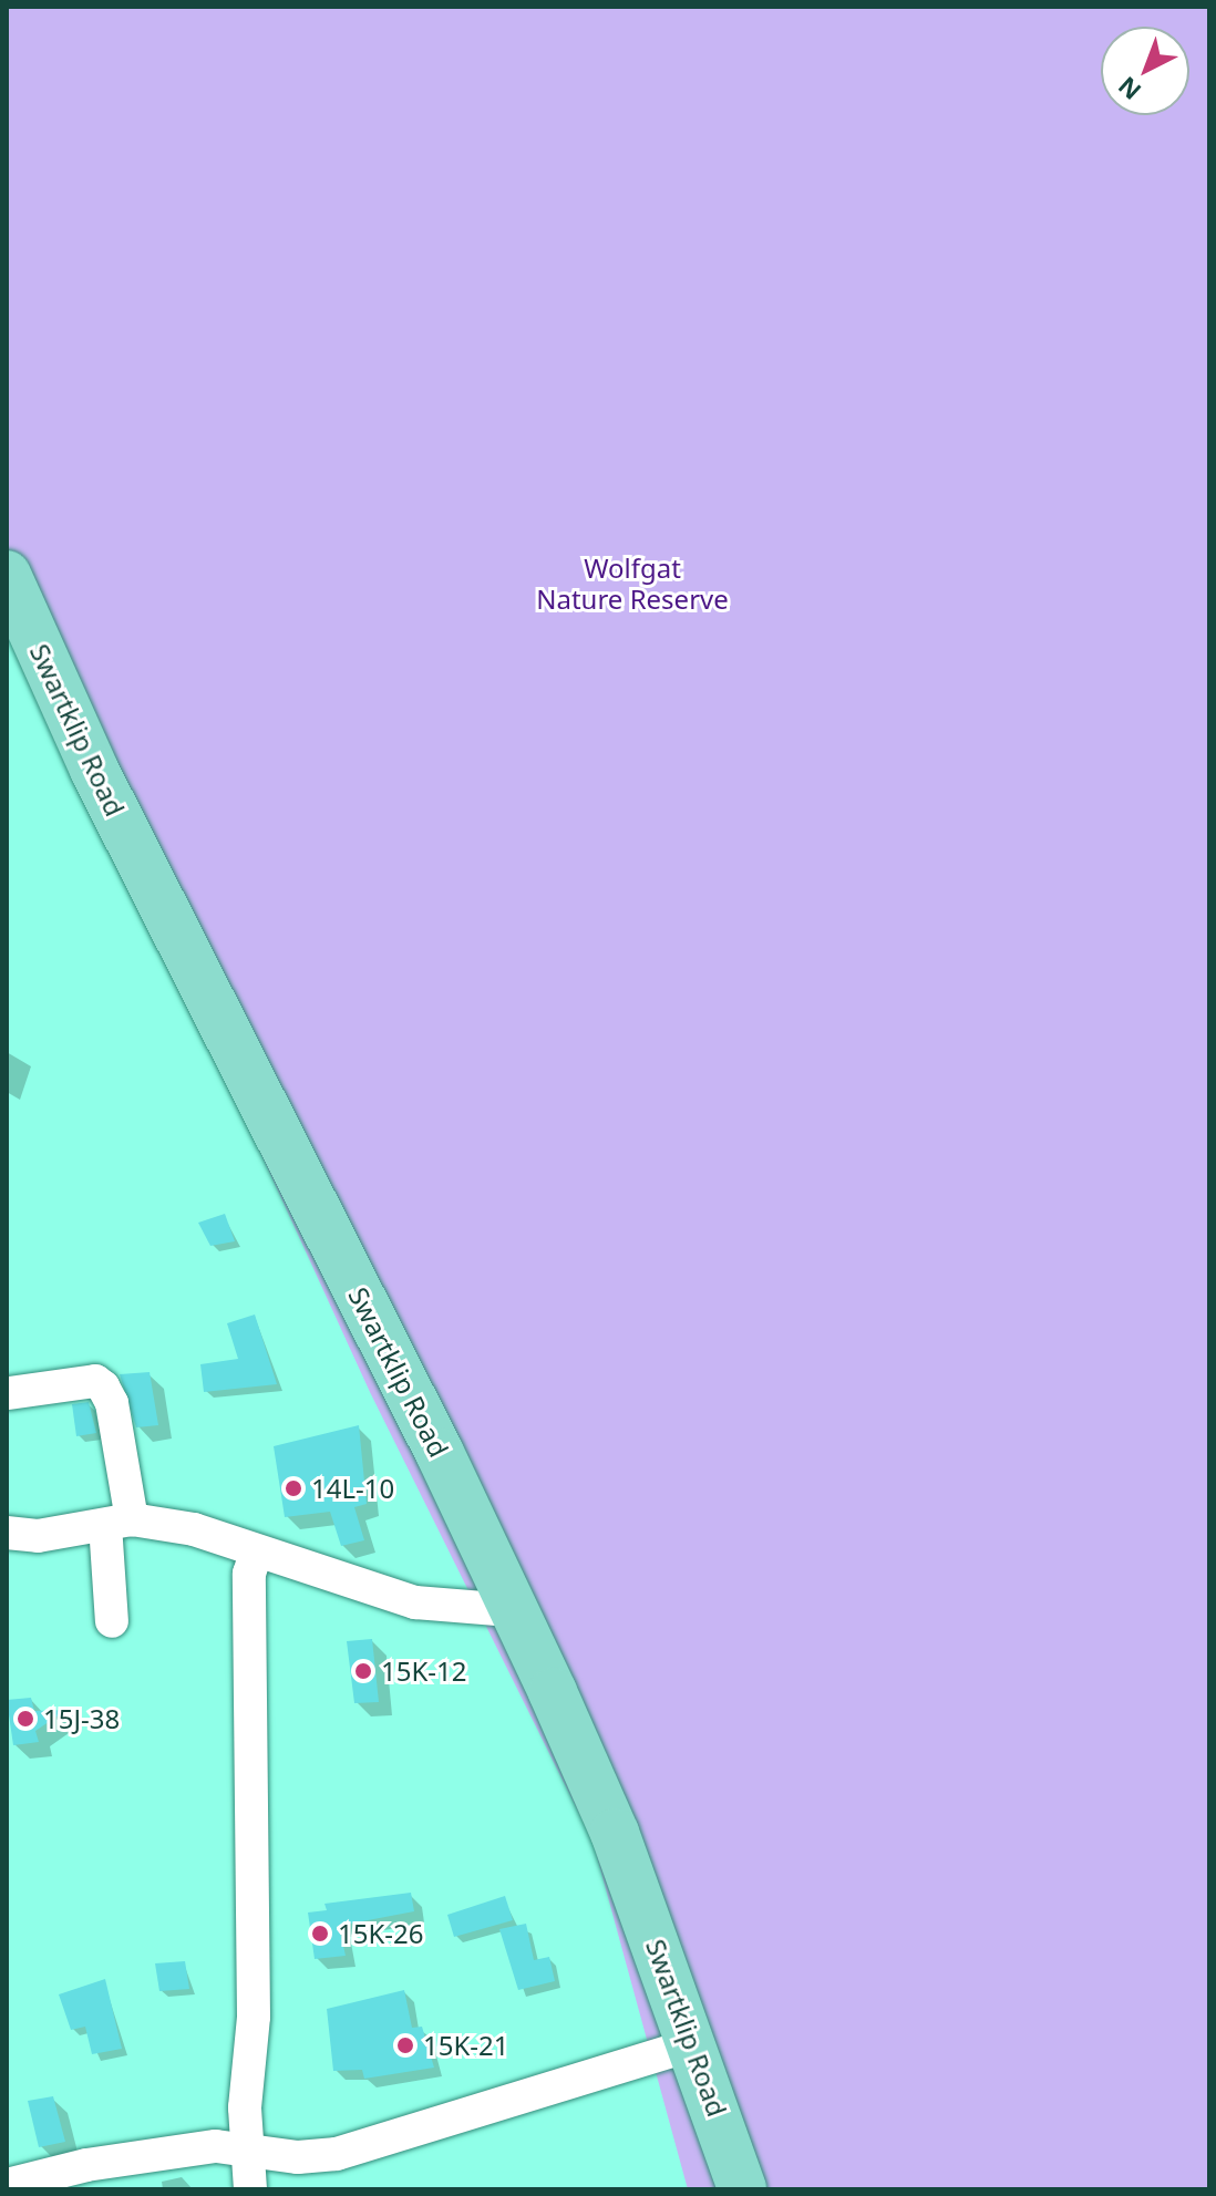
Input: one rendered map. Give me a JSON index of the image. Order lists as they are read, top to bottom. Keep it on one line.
{"streets":{"main road":["Swartklip Road"]},"parks":["Wolfgat Nature Reserve"],"places":["14L-10","15K-12","15J-38","15K-26","15K-21"],"north":"bottom left"}
